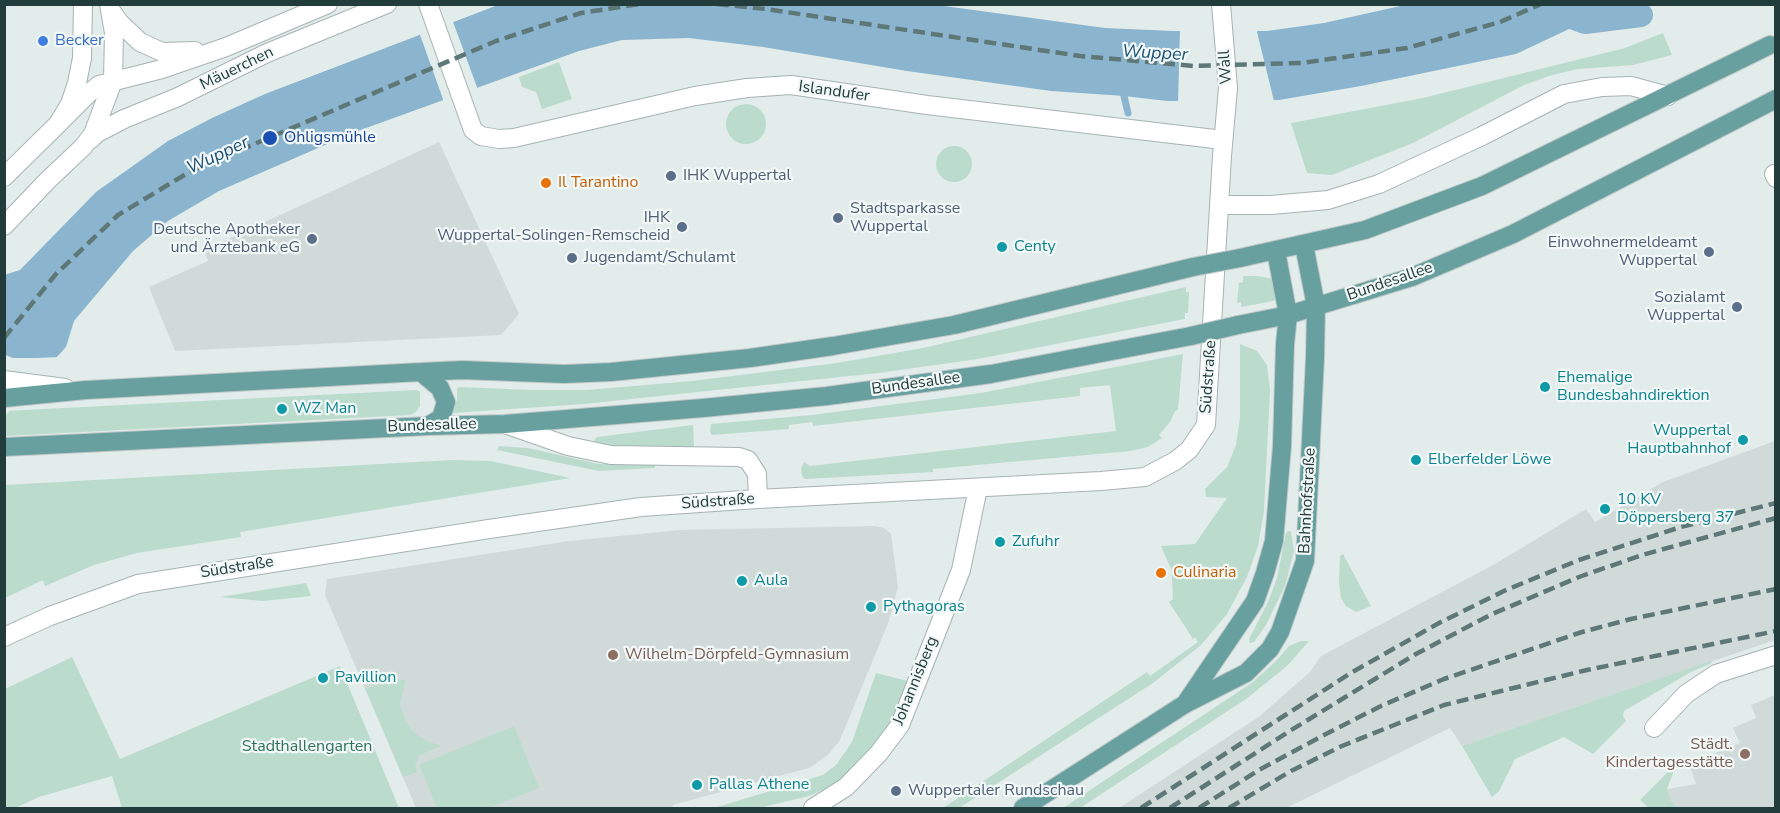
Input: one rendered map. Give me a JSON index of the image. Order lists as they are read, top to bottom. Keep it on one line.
{"streets":{"main road":["Bundesallee","Bahnhofstraße"],"street":["Wall","Mäuerchen","Islandufer","Südstraße","Johannisberg"]},"crossings":[["Wall","Islandufer"],["Bundesallee","Bahnhofstraße"],["Südstraße","Johannisberg"]],"water":["Wupper"],"parks":["Stadthallengarten"],"places":["Becker","Ohligsmühle","IHK Wuppertal","Il Tarantino","Stadtsparkasse Wuppertal","IHK Wuppertal-Solingen-Remscheid","Deutsche Apotheker und Ärztebank eG","Centy","Einwohnermeldeamt Wuppertal","Jugendamt/Schulamt","Sozialamt Wuppertal","Ehemalige Bundesbahndirektion","WZ Man","Wuppertal Hauptbahnhof","Elberfelder Löwe","10 KV Döppersberg 37","Zufuhr","Culinaria","Aula","Pythagoras","Wilhelm-Dörpfeld-Gymnasium","Pavillion","Städt. Kindertagesstätte","Pallas Athene","Wuppertaler Rundschau"]}
